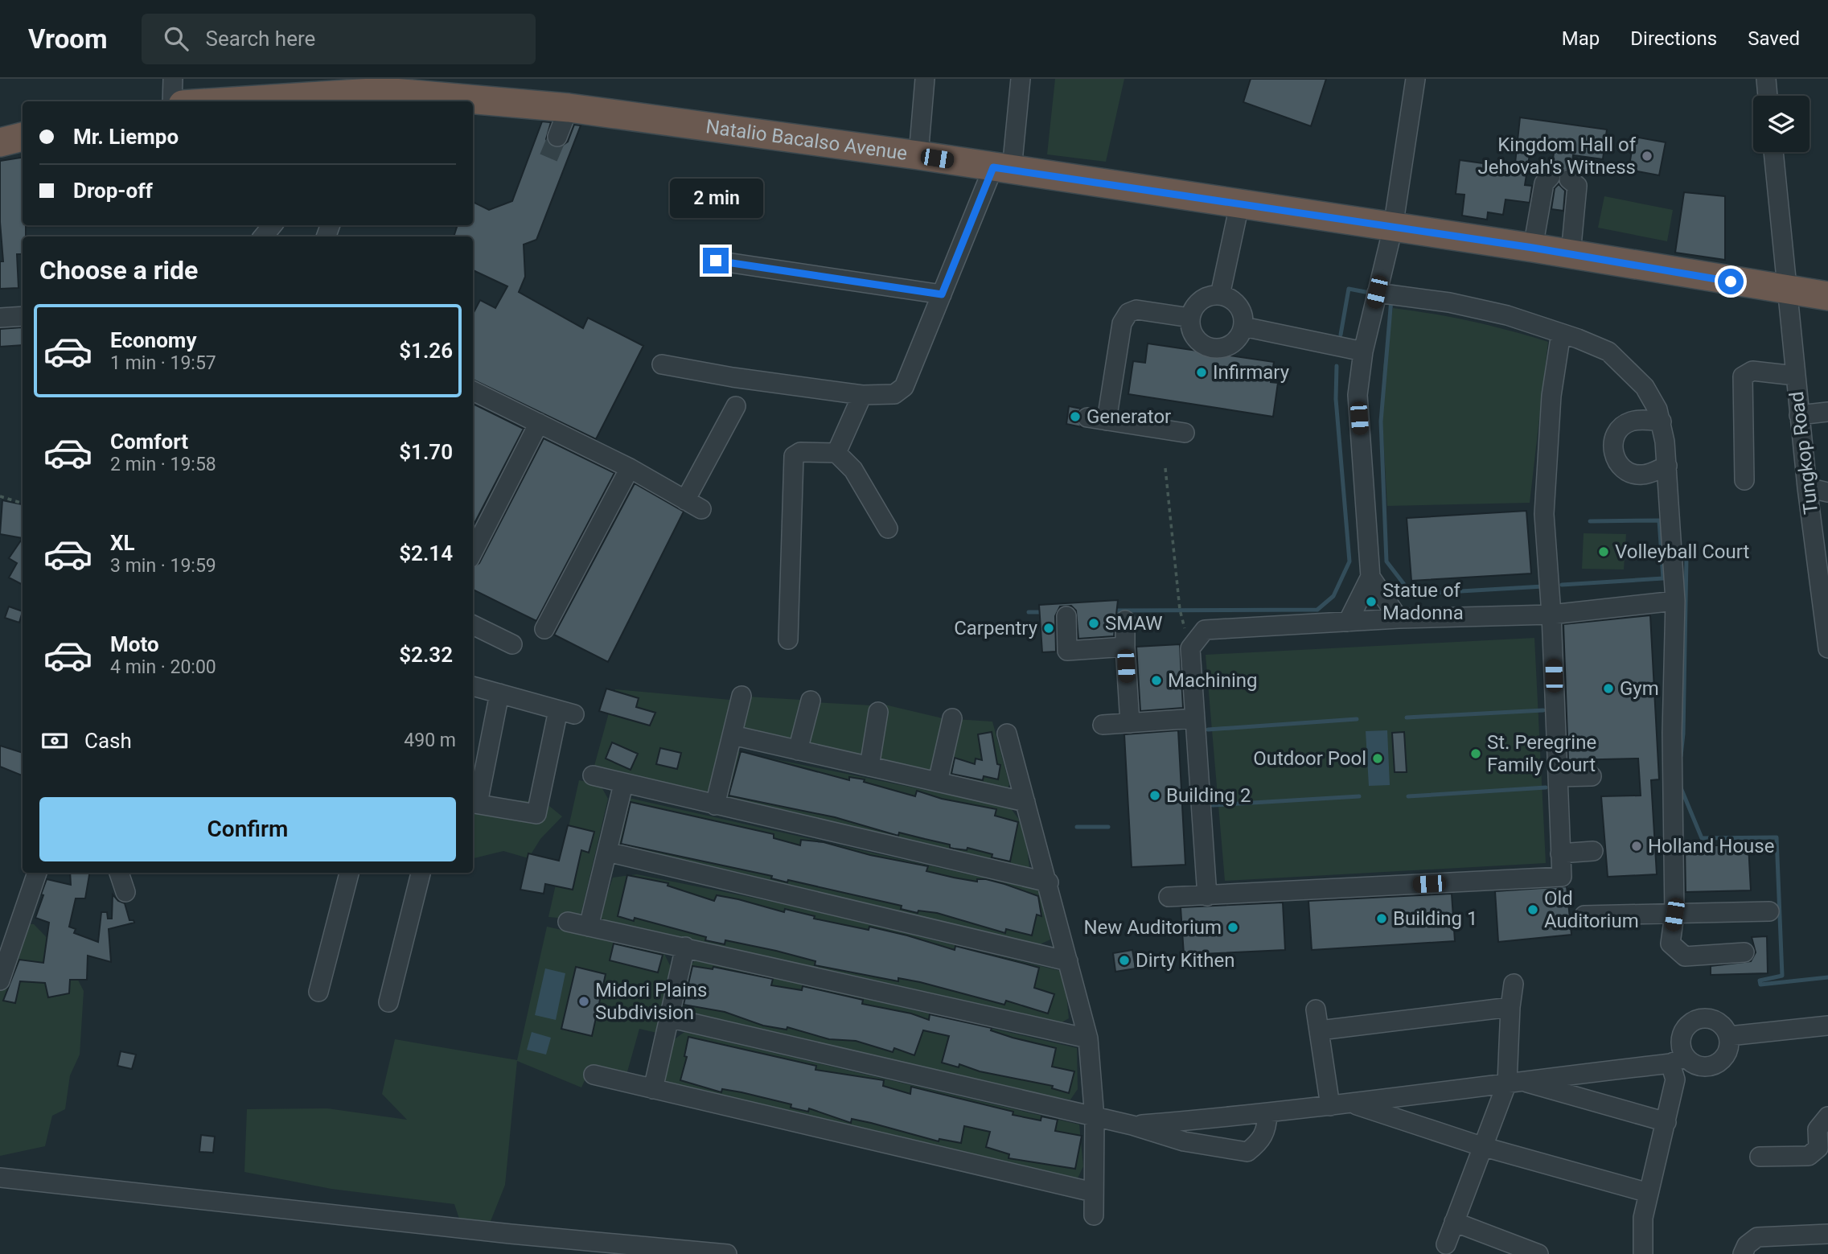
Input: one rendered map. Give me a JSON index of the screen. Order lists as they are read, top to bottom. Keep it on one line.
{"streets":{"highway":["Natalio Bacalso Avenue"],"street":["Tungkop Road"]},"crossings":[["Natalio Bacalso Avenue","Tungkop Road"]],"places":["Kingdom Hall of Jehovah's Witness","Infirmary","Generator","Volleyball Court","Statue of Madonna","SMAW","Carpentry","Machining","Gym","St. Peregrine Family Court","Outdoor Pool","Building 2","Holland House","Old Auditorium","Building 1","New Auditorium","Dirty Kithen","Midori Plains Subdivision"],"page":{"header":"Vroom","search":"Search here","nav":["Map","Directions","Saved"],"banner":["Mr. Liempo","Drop-off"],"bubble":"2 min","heading":"Choose a ride","list":[{"name":"Economy","note":"1 min · 19:57","value":"$1.26"},{"name":"Comfort","note":"2 min · 19:58","value":"$1.70"},{"name":"XL","note":"3 min · 19:59","value":"$2.14"},{"name":"Moto","note":"4 min · 20:00","value":"$2.32"}],"pay":["Cash","490 m"],"buttons":"Confirm"}}
